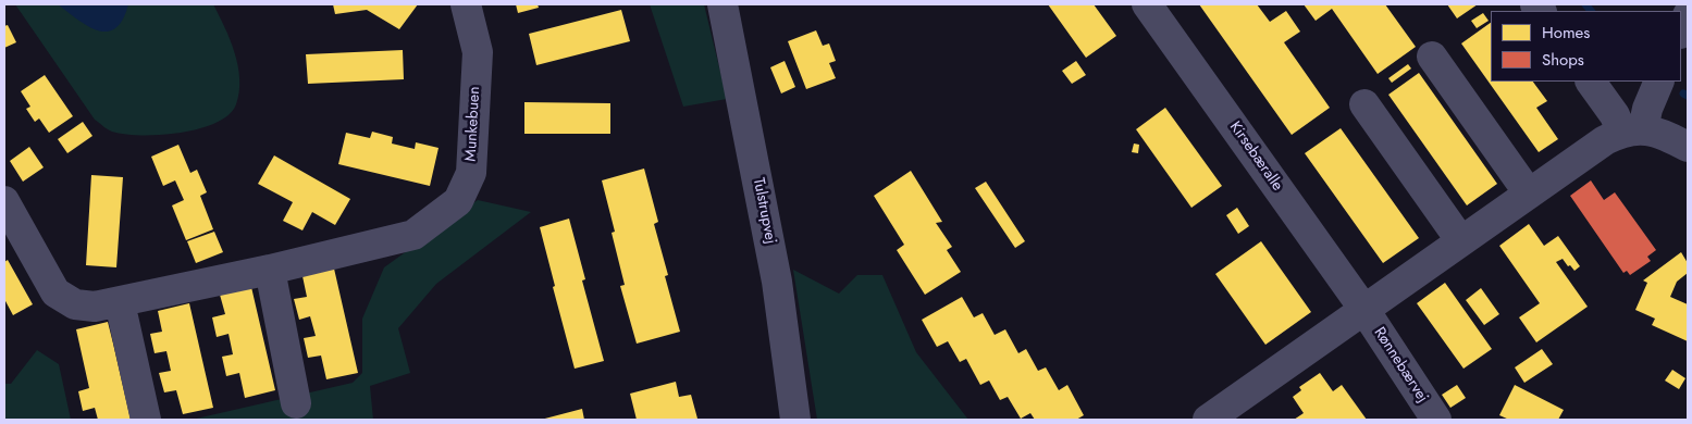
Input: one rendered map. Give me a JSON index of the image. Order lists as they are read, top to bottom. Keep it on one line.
{"streets":{"street":["Munkebuen","Kirsebæralle","Tulstrupvej","Rønnebærvej"]},"crossings":[["Kirsebæralle","Rønnebærvej"]],"legend":["Homes","Shops"]}
